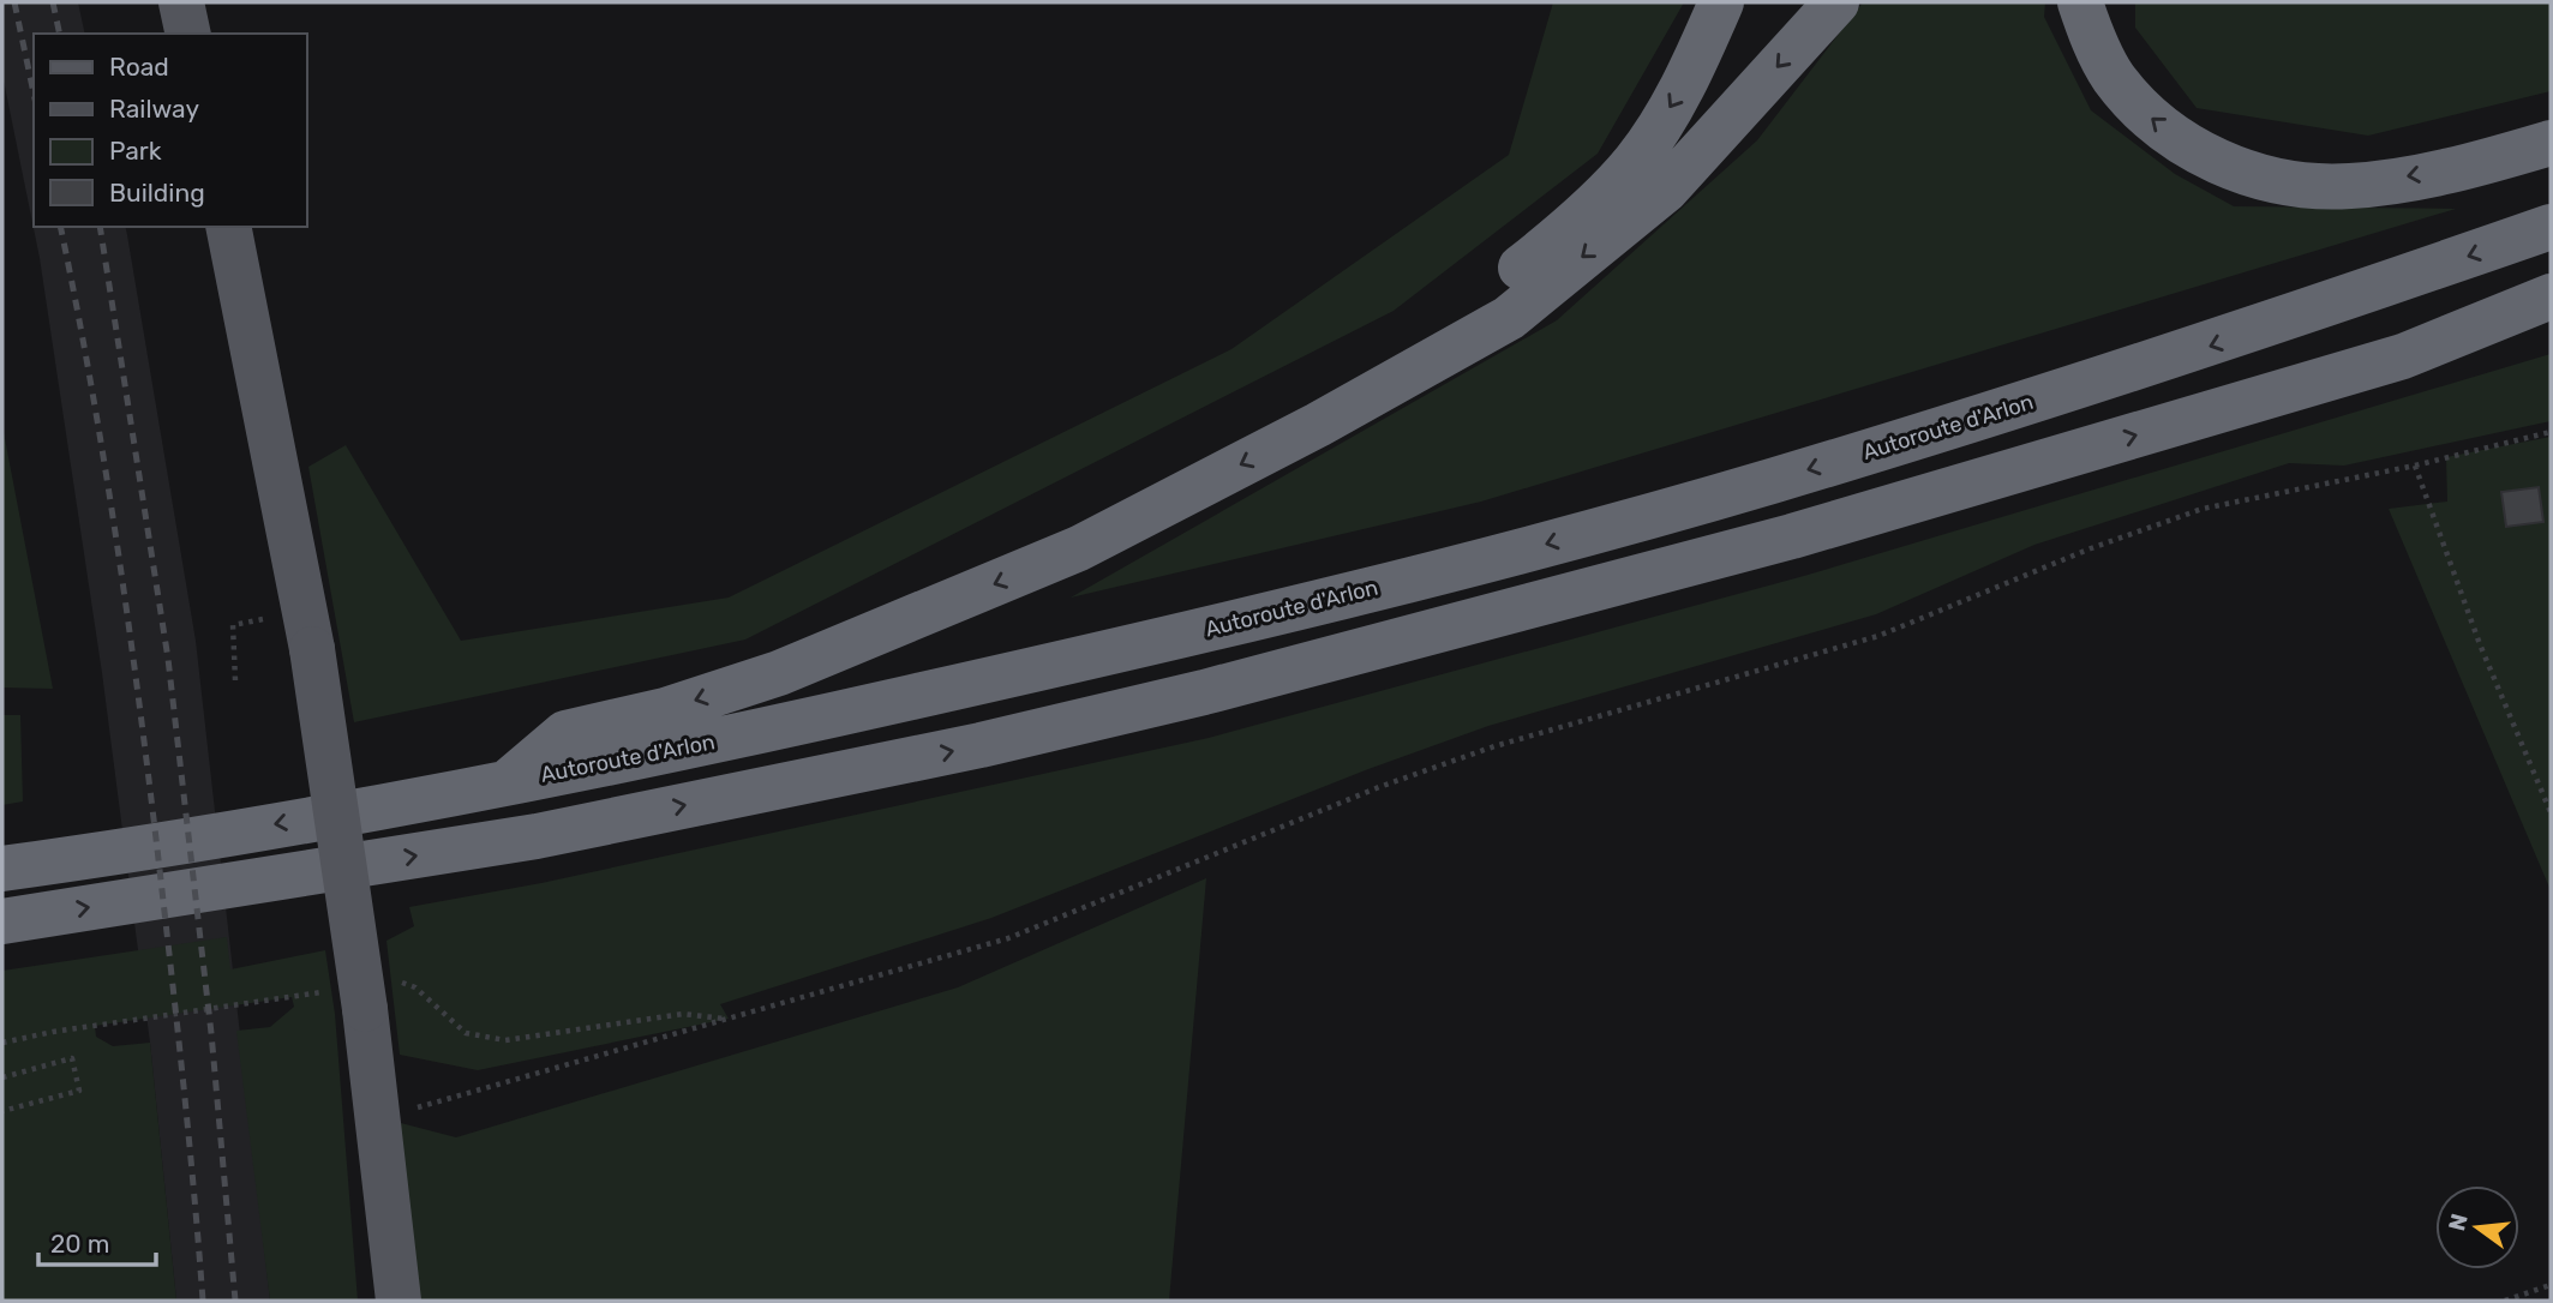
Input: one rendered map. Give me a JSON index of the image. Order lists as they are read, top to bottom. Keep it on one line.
{"streets":{"highway":["Autoroute d'Arlon"]},"legend":["Road","Railway","Park","Building"],"scale_bar":"20 m","north":"left"}
